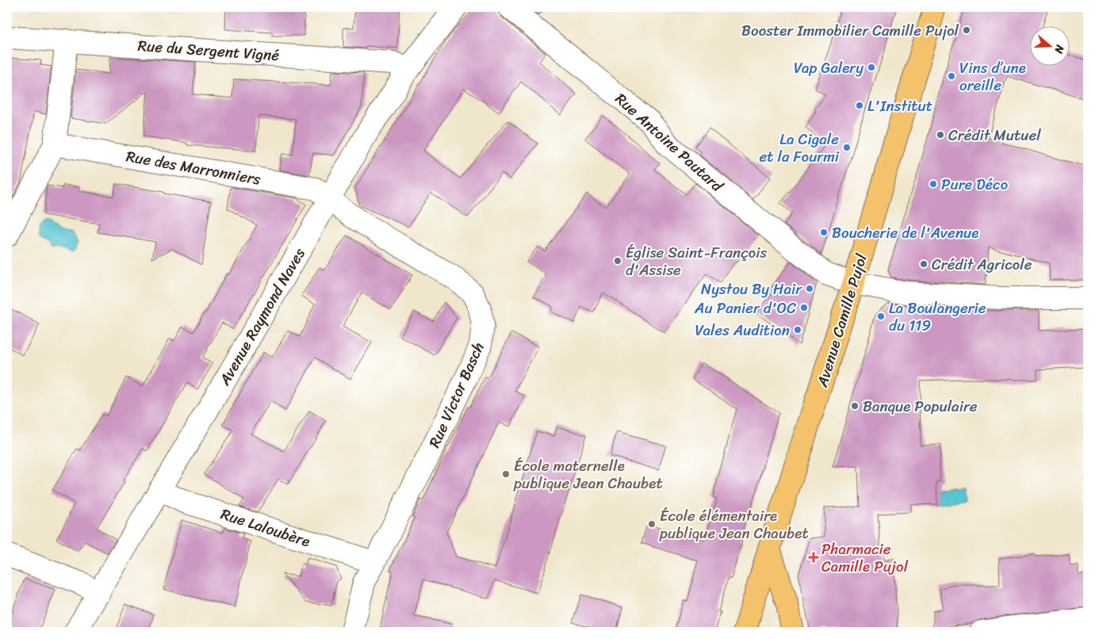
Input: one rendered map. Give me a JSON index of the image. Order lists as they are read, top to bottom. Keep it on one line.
{"streets":{"main road":["Avenue Camille Pujol"],"street":["Rue du Sergent Vigné","Rue Antoine Pautard","Rue des Marronniers","Avenue Raymond Naves","Rue Victor Basch","Rue Laloubère"]},"crossings":[["Rue du Sergent Vigné","Avenue Raymond Naves"],["Rue Antoine Pautard","Avenue Camille Pujol"],["Rue des Marronniers","Avenue Raymond Naves"],["Rue des Marronniers","Rue Victor Basch"],["Avenue Raymond Naves","Rue Victor Basch"],["Avenue Raymond Naves","Rue Laloubère"],["Rue Victor Basch","Rue Laloubère"]],"places":{"other":["Booster Immobilier Camille Pujol","Vap Galery","Vins d’une oreille","L'Institut","Crédit Mutuel","La Cigale et la Fourmi","Pure Déco","Boucherie de l'Avenue","Église Saint-François d'Assise","Crédit Agricole","Nystou By Hair","Au Panier d'OC","La Boulangerie du 119","Vales Audition","Banque Populaire","École maternelle publique Jean Chaubet","École élémentaire publique Jean Chaubet"],"health":["Pharmacie Camille Pujol"]},"north":"right"}
